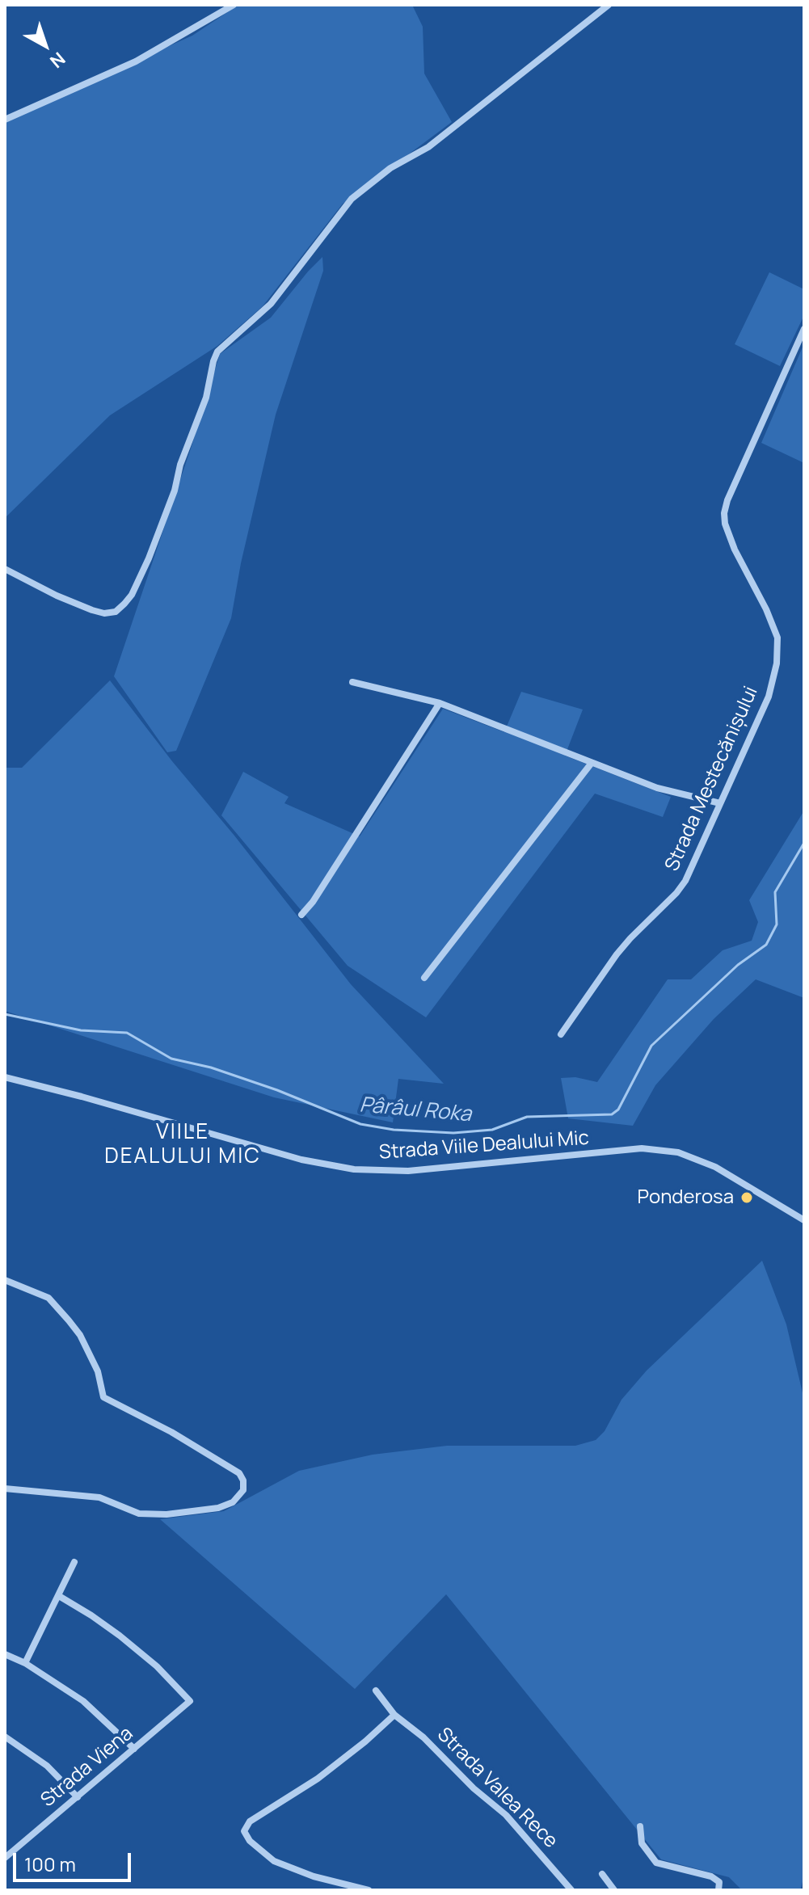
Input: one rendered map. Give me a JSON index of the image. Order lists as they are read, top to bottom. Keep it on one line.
{"streets":{"street":["Strada Mestecănișului","Strada Viile Dealului Mic","Strada Viena","Strada Valea Rece"]},"districts":["VIILE DEALULUI MIC"],"water":["Pârâul Roka"],"places":["Ponderosa"],"scale_bar":"100 m","north":"bottom right"}
